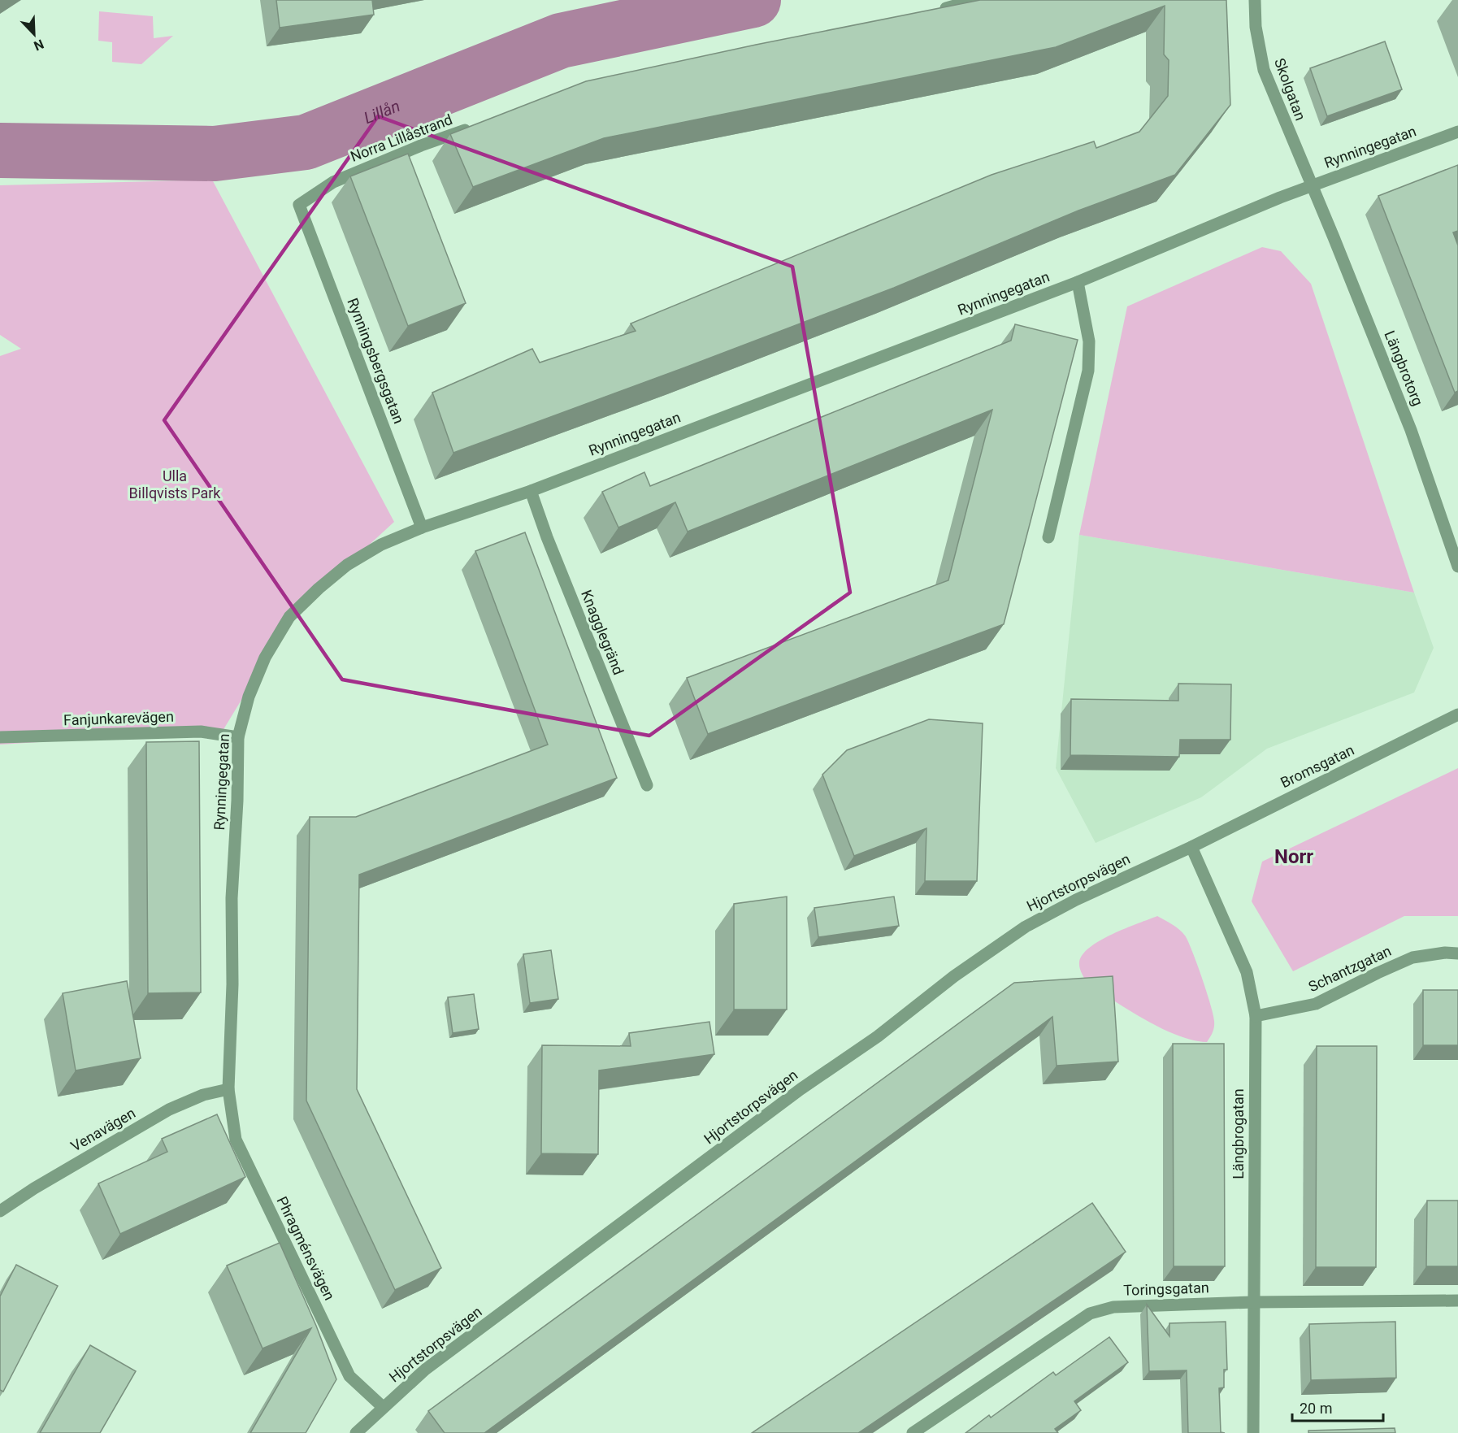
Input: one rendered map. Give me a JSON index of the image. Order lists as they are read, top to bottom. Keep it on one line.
{"streets":{"street":["Skolgatan","Norra Lillåstrand","Rynningegatan","Rynningsbergsgatan","Längbrotorg","Knagglegränd","Fanjunkarevägen","Bromsgatan","Hjortstorpsvägen","Schantzgatan","Venavägen","Längbrogatan","Phragménsvägen","Toringsgatan"]},"crossings":[["Skolgatan","Rynningegatan"],["Skolgatan","Längbrotorg"],["Norra Lillåstrand","Rynningsbergsgatan"],["Rynningegatan","Rynningsbergsgatan"],["Rynningegatan","Längbrotorg"],["Rynningegatan","Knagglegränd"],["Rynningegatan","Fanjunkarevägen"],["Rynningegatan","Venavägen"],["Rynningegatan","Phragménsvägen"],["Bromsgatan","Hjortstorpsvägen"],["Bromsgatan","Längbrogatan"],["Hjortstorpsvägen","Längbrogatan"],["Hjortstorpsvägen","Phragménsvägen"],["Schantzgatan","Längbrogatan"],["Venavägen","Phragménsvägen"],["Längbrogatan","Toringsgatan"]],"districts":["Norr"],"water":["Lillån"],"parks":["Ulla Billqvists Park"],"scale_bar":"20 m","north":"bottom right"}
